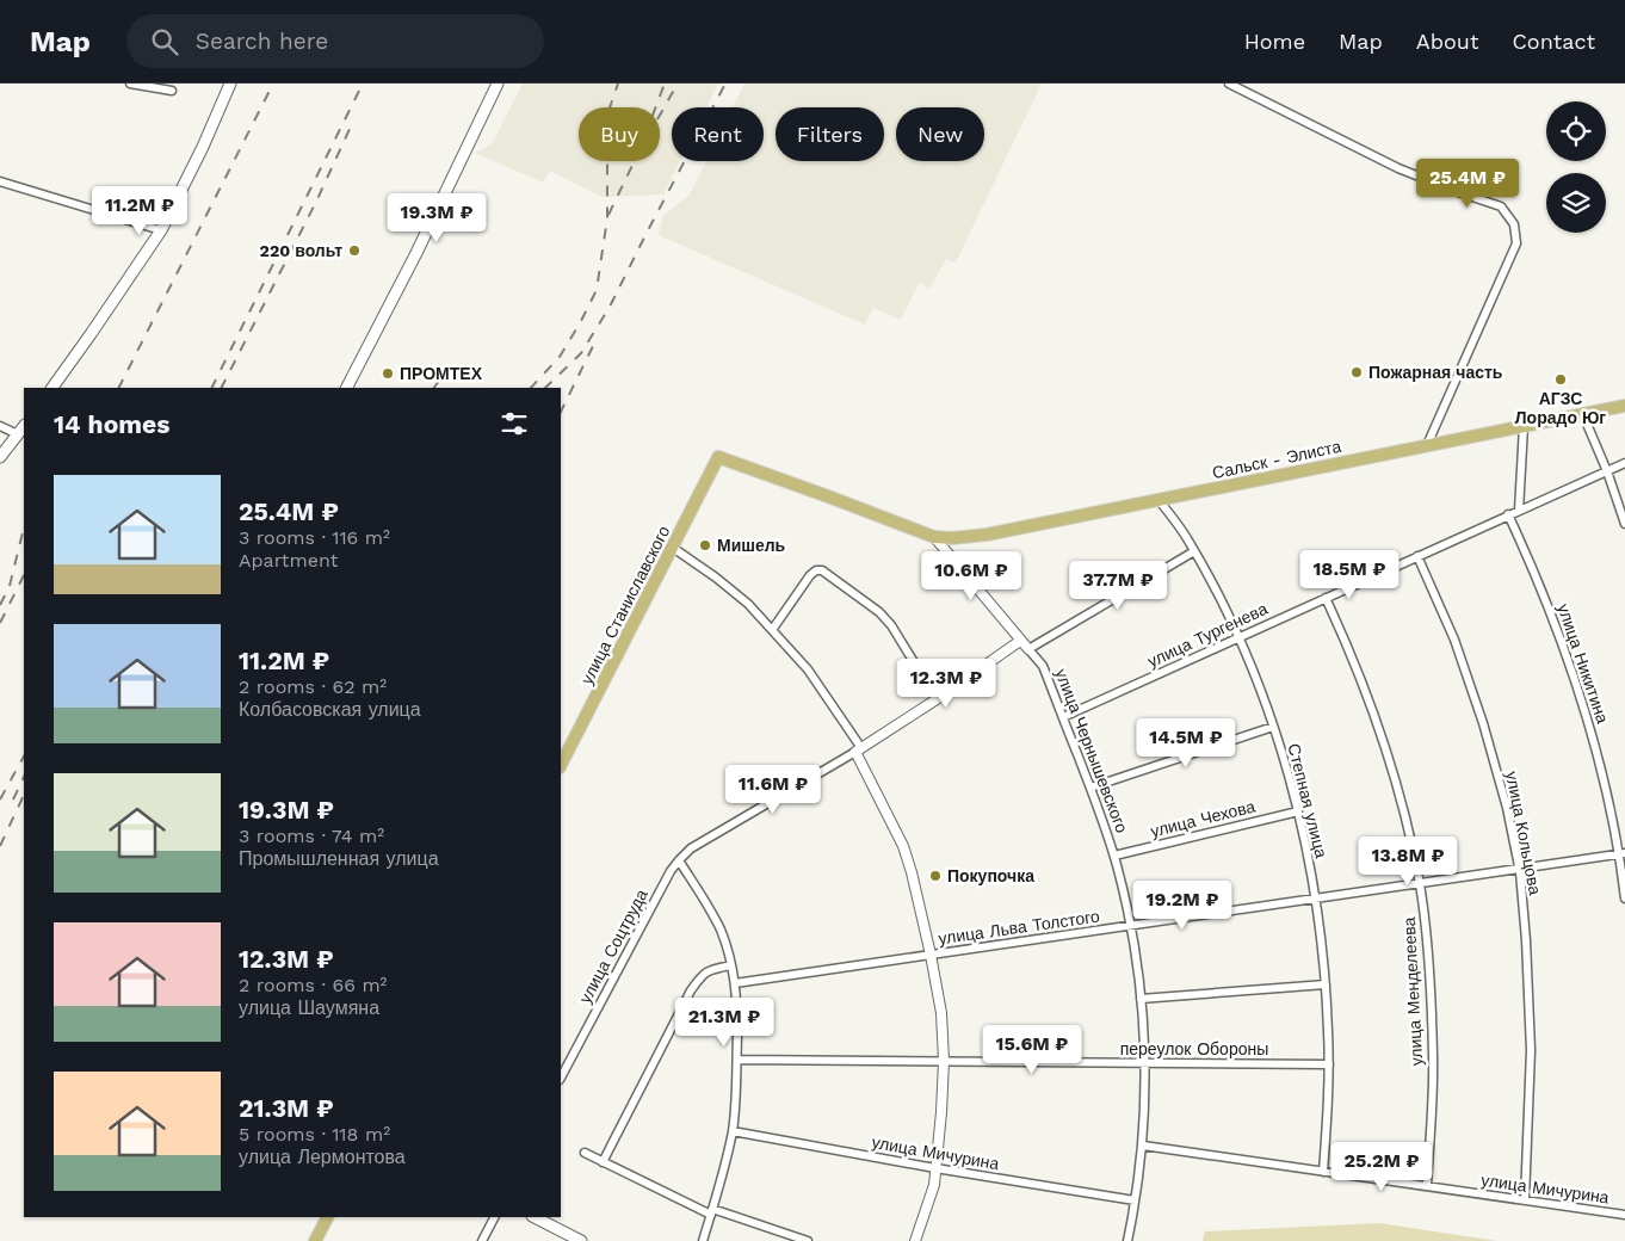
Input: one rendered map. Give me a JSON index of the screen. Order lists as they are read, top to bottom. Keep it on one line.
{"streets":{"main road":["Сальск - Элиста","улица Станиславского","улица Чернышевского"],"street":["улица Тургенева","улица Никитина","Степная улица","улица Чехова","улица Кольцова","улица Льва Толстого","улица Соцтруда","улица Менделеева","переулок Обороны","улица Мичурина"]},"crossings":[["Сальск - Элиста","улица Чернышевского"],["Сальск - Элиста","Степная улица"],["улица Станиславского","улица Чернышевского"],["улица Тургенева","улица Никитина"],["улица Тургенева","улица Чернышевского"],["улица Тургенева","Степная улица"],["улица Тургенева","улица Кольцова"],["улица Тургенева","улица Менделеева"],["улица Никитина","улица Льва Толстого"],["улица Чернышевского","улица Чехова"],["улица Чернышевского","улица Льва Толстого"],["улица Чернышевского","переулок Обороны"],["улица Чернышевского","улица Мичурина"],["Степная улица","улица Чехова"],["Степная улица","улица Льва Толстого"],["Степная улица","переулок Обороны"],["Степная улица","улица Мичурина"],["улица Кольцова","улица Льва Толстого"],["улица Кольцова","улица Мичурина"],["улица Льва Толстого","улица Менделеева"],["улица Менделеева","улица Мичурина"]],"places":["220 вольт","Пожарная часть","ПРОМТЕХ","АГЗС Лорадо Юг","Мишель","Покупочка"],"page":{"header":"Map","search":"Search here","nav":["Home","Map","About","Contact"],"chip":["Buy","Rent","Filters","New"],"price":["25.4M ₽","11.2M ₽","19.3M ₽","18.5M ₽","10.6M ₽","37.7M ₽","12.3M ₽","14.5M ₽","11.6M ₽","13.8M ₽","19.2M ₽","21.3M ₽","15.6M ₽","25.2M ₽"],"heading":"14 homes","list":[{"name":"25.4M ₽","note":"3 rooms · 116 m² · Apartment"},{"name":"11.2M ₽","note":"2 rooms · 62 m² · Колбасовская улица"},{"name":"19.3M ₽","note":"3 rooms · 74 m² · Промышленная улица"},{"name":"12.3M ₽","note":"2 rooms · 66 m² · улица Шаумяна"},{"name":"21.3M ₽","note":"5 rooms · 118 m² · улица Лермонтова"}]}}
